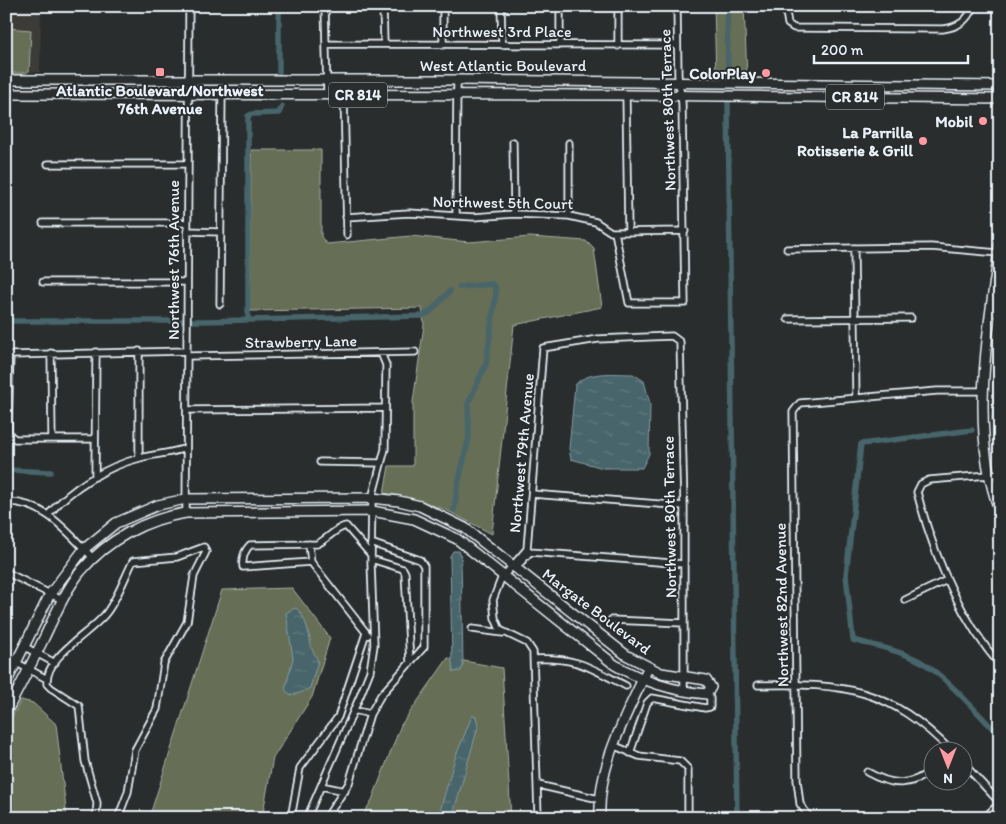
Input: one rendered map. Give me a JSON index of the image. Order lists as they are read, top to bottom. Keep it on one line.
{"streets":{"street":["Northwest 3rd Place","West Atlantic Boulevard","CR 814","Northwest 80th Terrace","Northwest 5th Court","Northwest 76th Avenue","Strawberry Lane","Northwest 79th Avenue","Northwest 82nd Avenue","Margate Boulevard"]},"crossings":[["Northwest 3rd Place","Northwest 80th Terrace"],["West Atlantic Boulevard","Northwest 80th Terrace"],["West Atlantic Boulevard","Northwest 76th Avenue"],["Northwest 80th Terrace","Northwest 5th Court"],["Northwest 80th Terrace","Northwest 79th Avenue"],["Northwest 80th Terrace","Margate Boulevard"],["Northwest 76th Avenue","Strawberry Lane"],["Northwest 76th Avenue","Margate Boulevard"],["Northwest 79th Avenue","Margate Boulevard"]],"places":{"transit":["Atlantic Boulevard/Northwest 76th Avenue"],"other":["ColorPlay","Mobil","La Parrilla Rotisserie & Grill"]},"scale_bar":"200 m","north":"bottom"}
